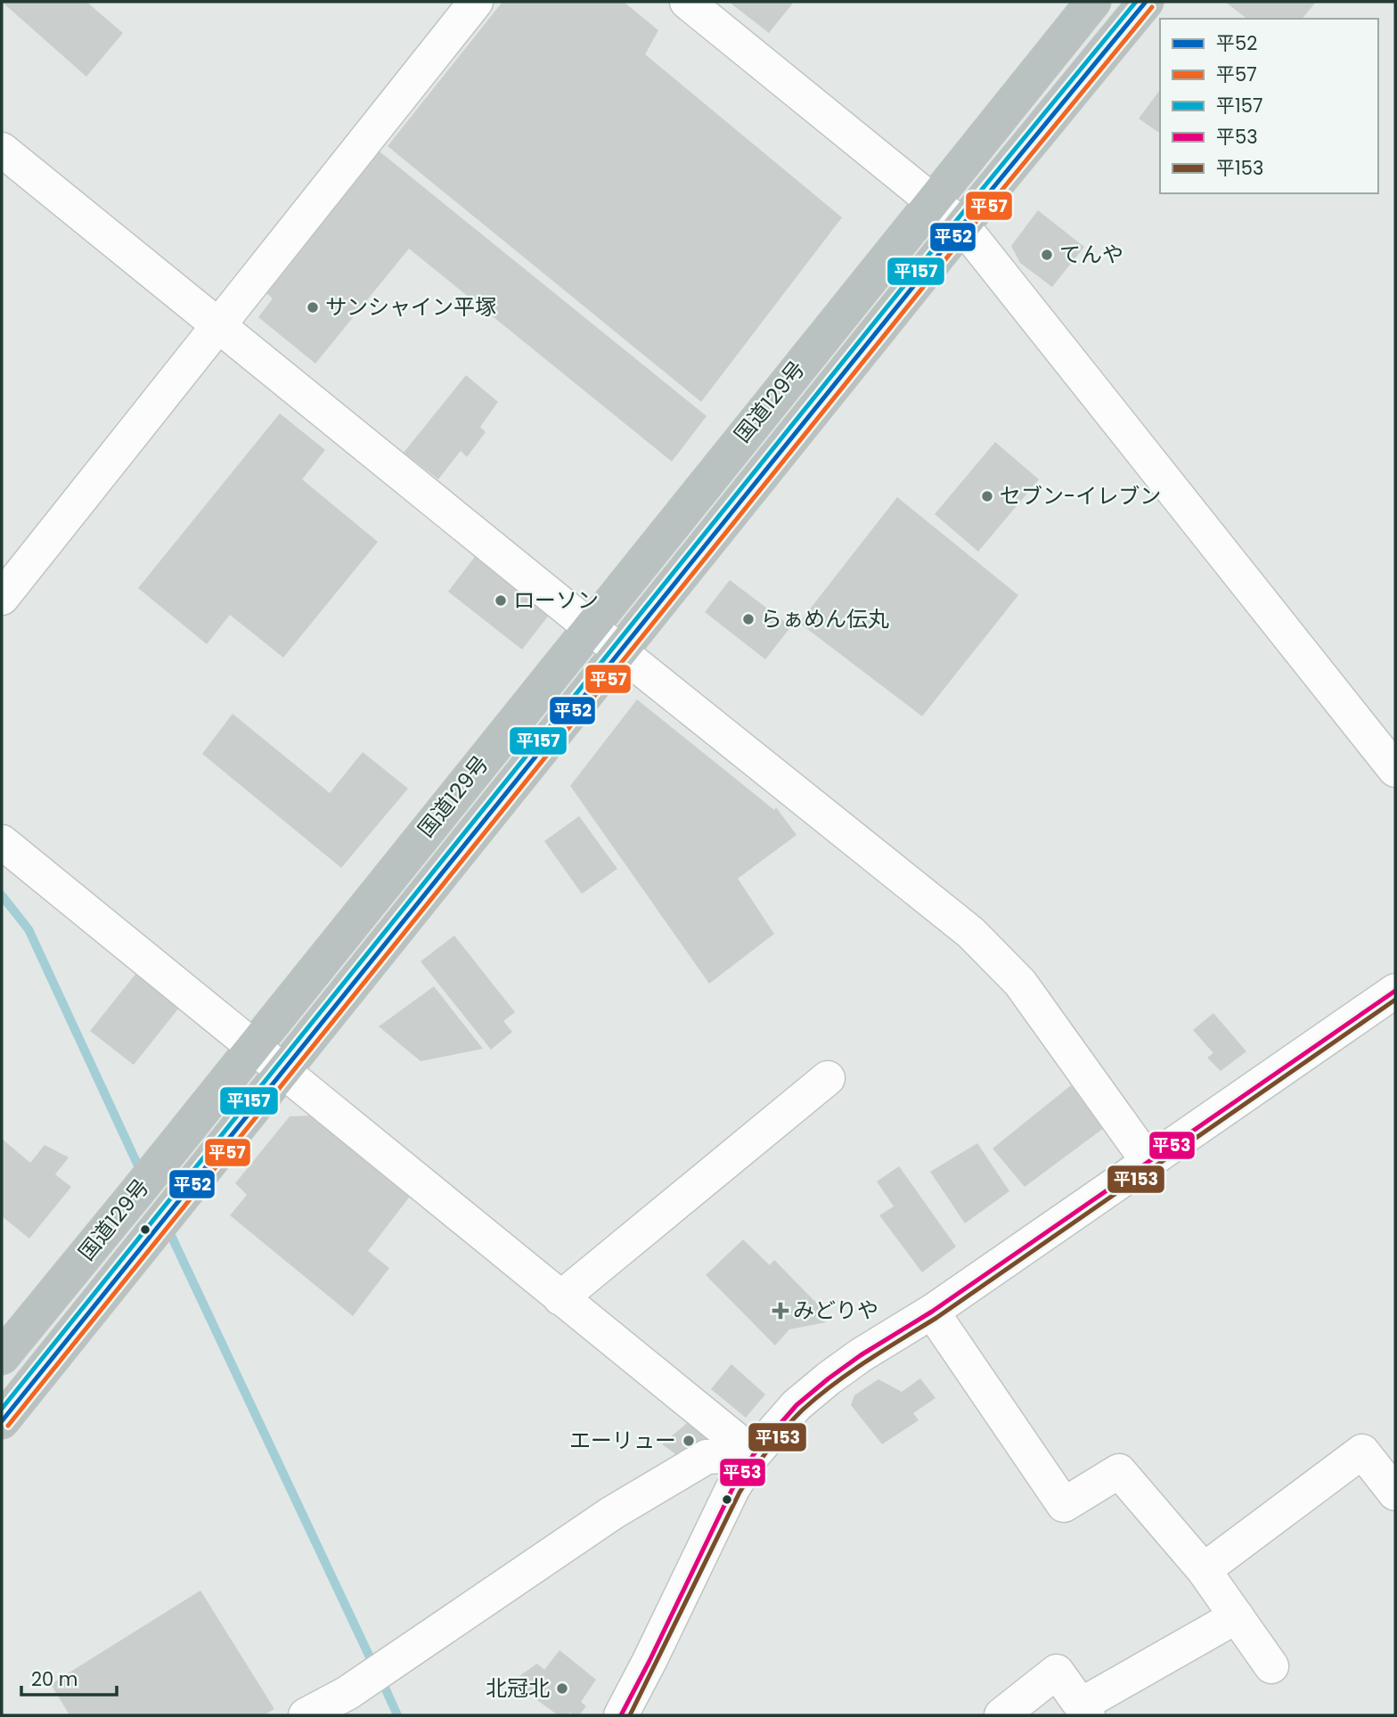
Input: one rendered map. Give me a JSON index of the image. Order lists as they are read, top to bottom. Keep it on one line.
{"streets":{"highway":["国道129号"]},"places":{"other":["てんや","サンシャイン平塚","セブン-イレブン","ローソン","らぁめん伝丸","エーリュー","北冠北"],"health":["みどりや"]},"lines":["transit line 平52","transit line 平157","transit line 平57","transit line 平53","transit line 平153"],"legend":["平52","平57","平157","平53","平153"],"scale_bar":"20 m"}
